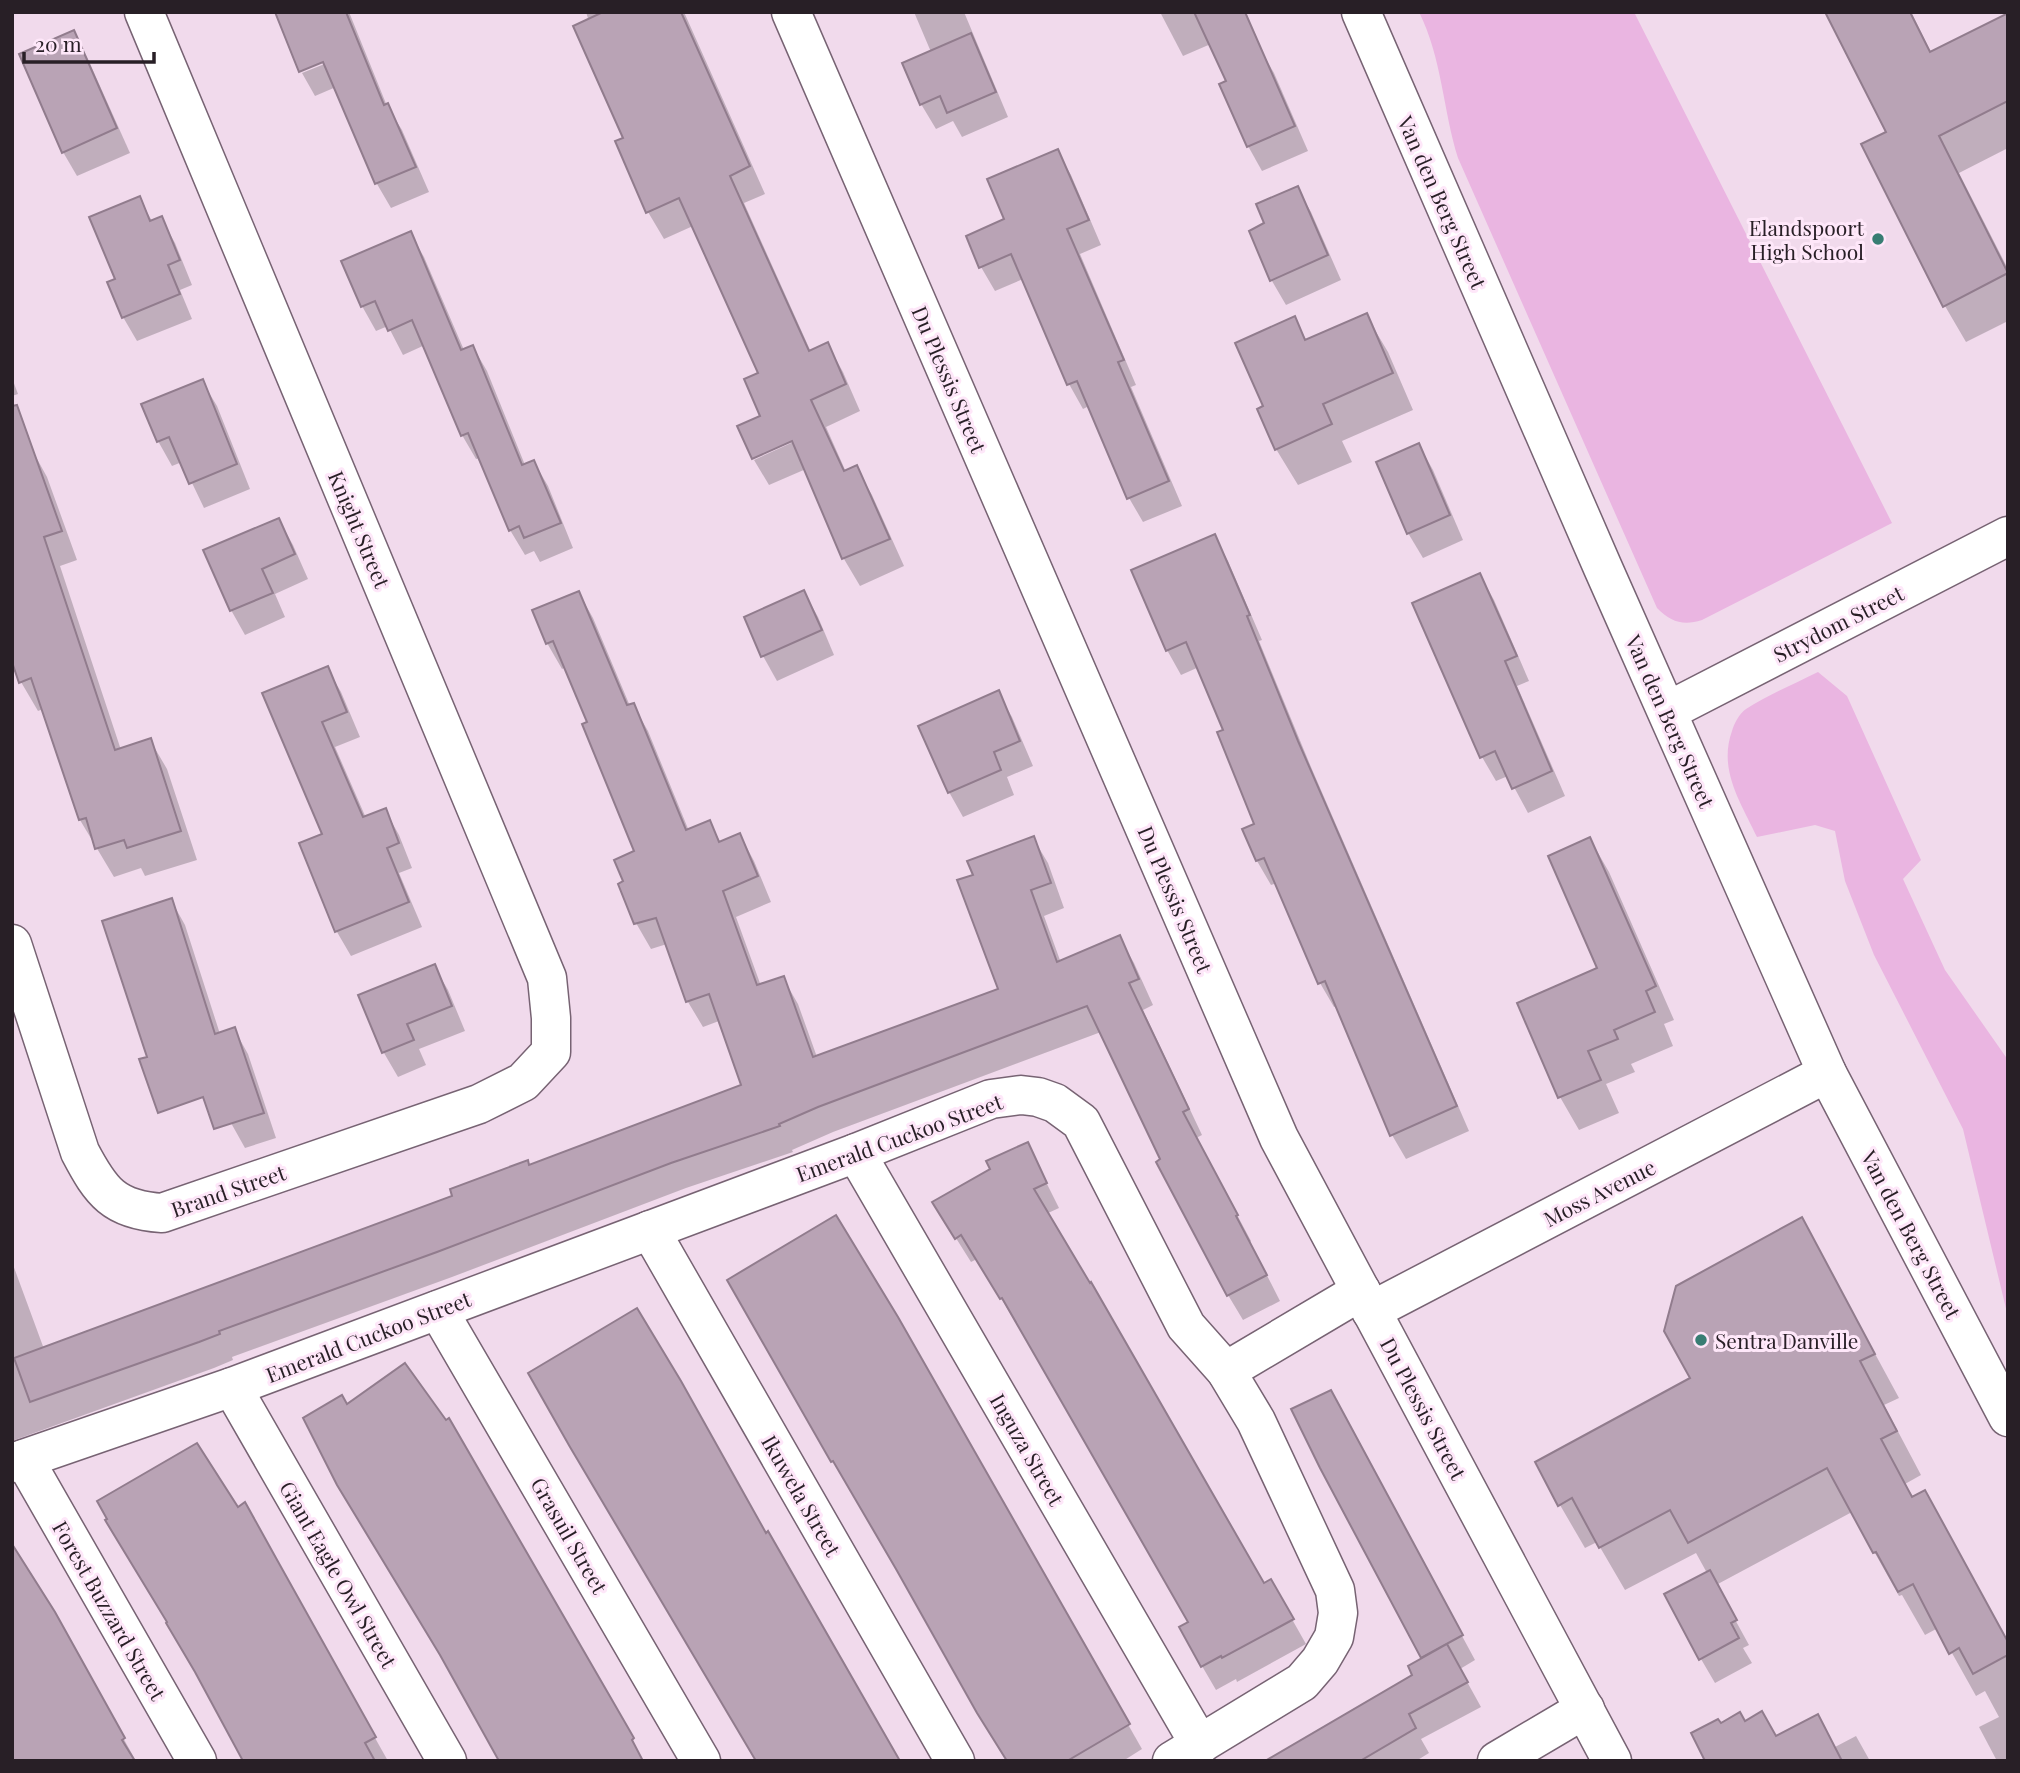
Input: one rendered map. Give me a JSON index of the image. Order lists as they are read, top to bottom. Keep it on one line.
{"streets":{"street":["Van den Berg Street","Du Plessis Street","Knight Street","Strydom Street","Emerald Cuckoo Street","Brand Street","Moss Avenue","Inguza Street","Ikuwela Street","Grasuil Street","Giant Eagle Owl Street","Forest Buzzard Street"]},"crossings":[["Van den Berg Street","Strydom Street"],["Van den Berg Street","Moss Avenue"],["Du Plessis Street","Moss Avenue"],["Knight Street","Brand Street"],["Emerald Cuckoo Street","Moss Avenue"],["Emerald Cuckoo Street","Inguza Street"],["Emerald Cuckoo Street","Ikuwela Street"],["Emerald Cuckoo Street","Grasuil Street"],["Emerald Cuckoo Street","Giant Eagle Owl Street"],["Emerald Cuckoo Street","Forest Buzzard Street"]],"places":["Elandspoort High School","Sentra Danville"],"scale_bar":"20 m"}
